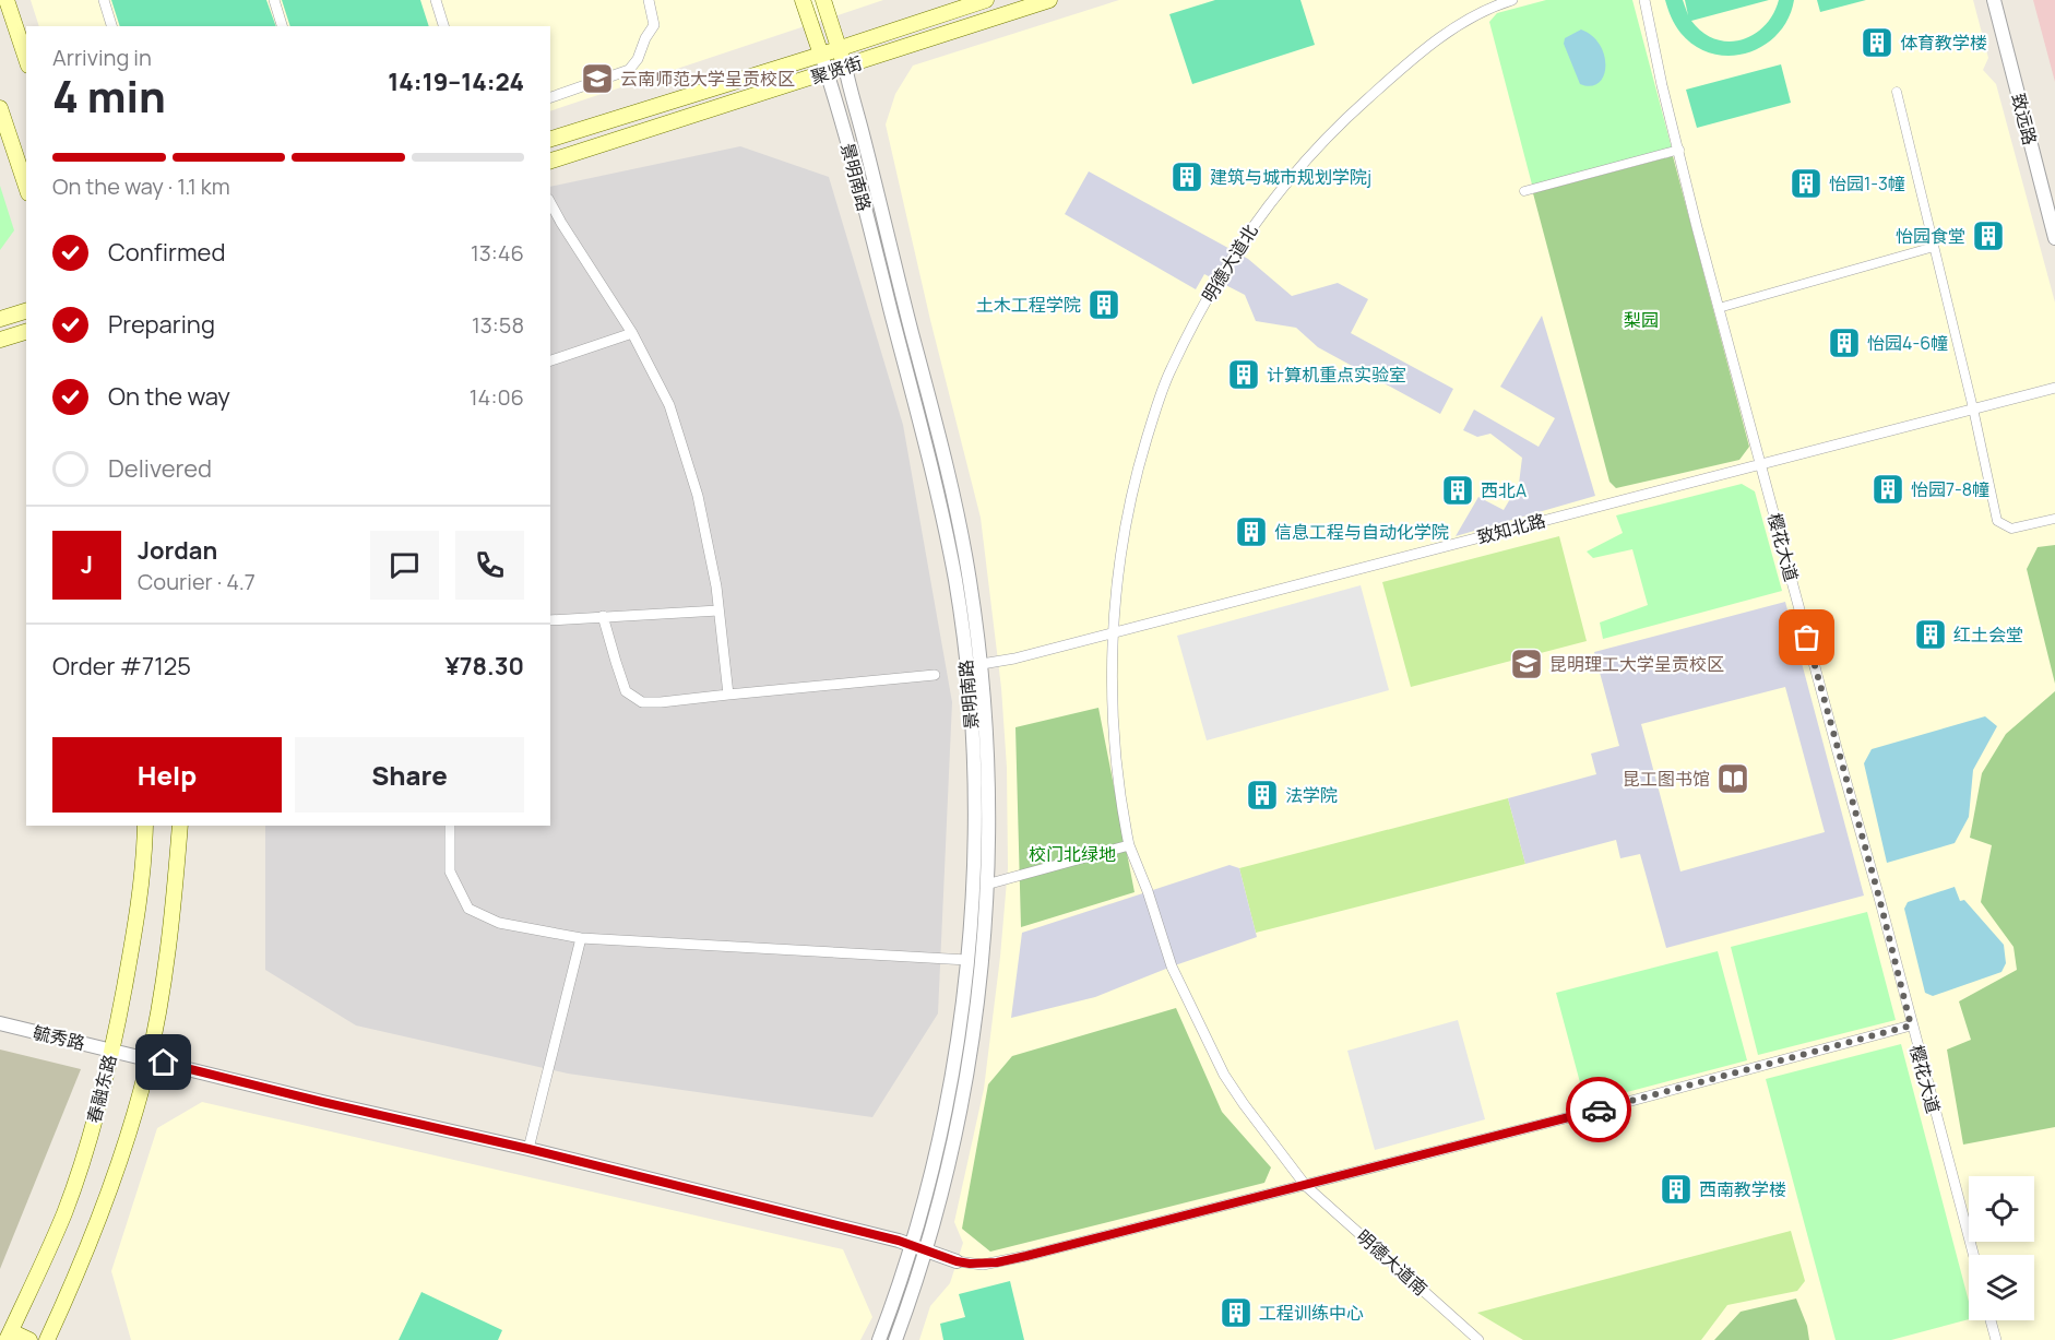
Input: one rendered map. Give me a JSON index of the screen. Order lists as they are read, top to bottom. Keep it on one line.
{"streets":{"main road":["聚贤街","春融东路"],"street":["致远路","景明南路","明德大道北","致知北路","樱花大道","毓秀路","明德大道南"]},"crossings":[["聚贤街","景明南路"],["景明南路","致知北路"],["景明南路","毓秀路"],["明德大道北","致知北路"],["明德大道北","明德大道南"],["致知北路","樱花大道"],["毓秀路","春融东路"]],"parks":["梨园","校门北绿地"],"places":{"building":["体育教学楼","建筑与城市规划学院j","怡园1-3幢","怡园食堂","土木工程学院","怡园4-6幢","计算机重点实验室","怡园7-8幢","西北A","信息工程与自动化学院","红土会堂","法学院","西南教学楼","工程训练中心"],"school or university":["云南师范大学呈贡校区","昆明理工大学呈贡校区"],"library":["昆工图书馆"]},"page":{"heading":["4 min","Arriving in","14:19–14:24"],"panel":["Jordan","Courier · 4.7","Order #7125","¥78.30"],"bar":"On the way · 1.1 km","list":[["Confirmed","13:46"],["Preparing","13:58"],["On the way","14:06"],"Delivered"],"round":"J","buttons":["Help","Share"]}}
